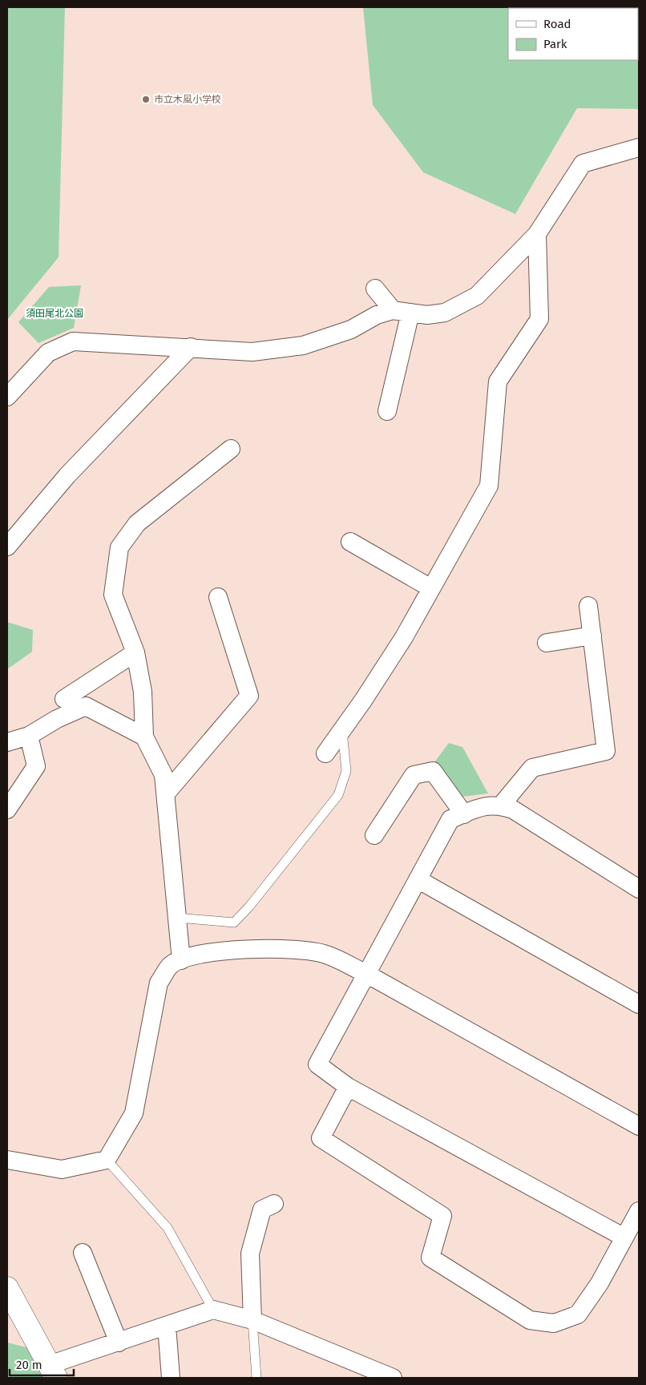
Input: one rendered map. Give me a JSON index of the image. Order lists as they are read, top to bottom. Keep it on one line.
{"parks":["須田尾北公園"],"places":["市立木風小学校"],"legend":["Road","Park"],"scale_bar":"20 m"}
